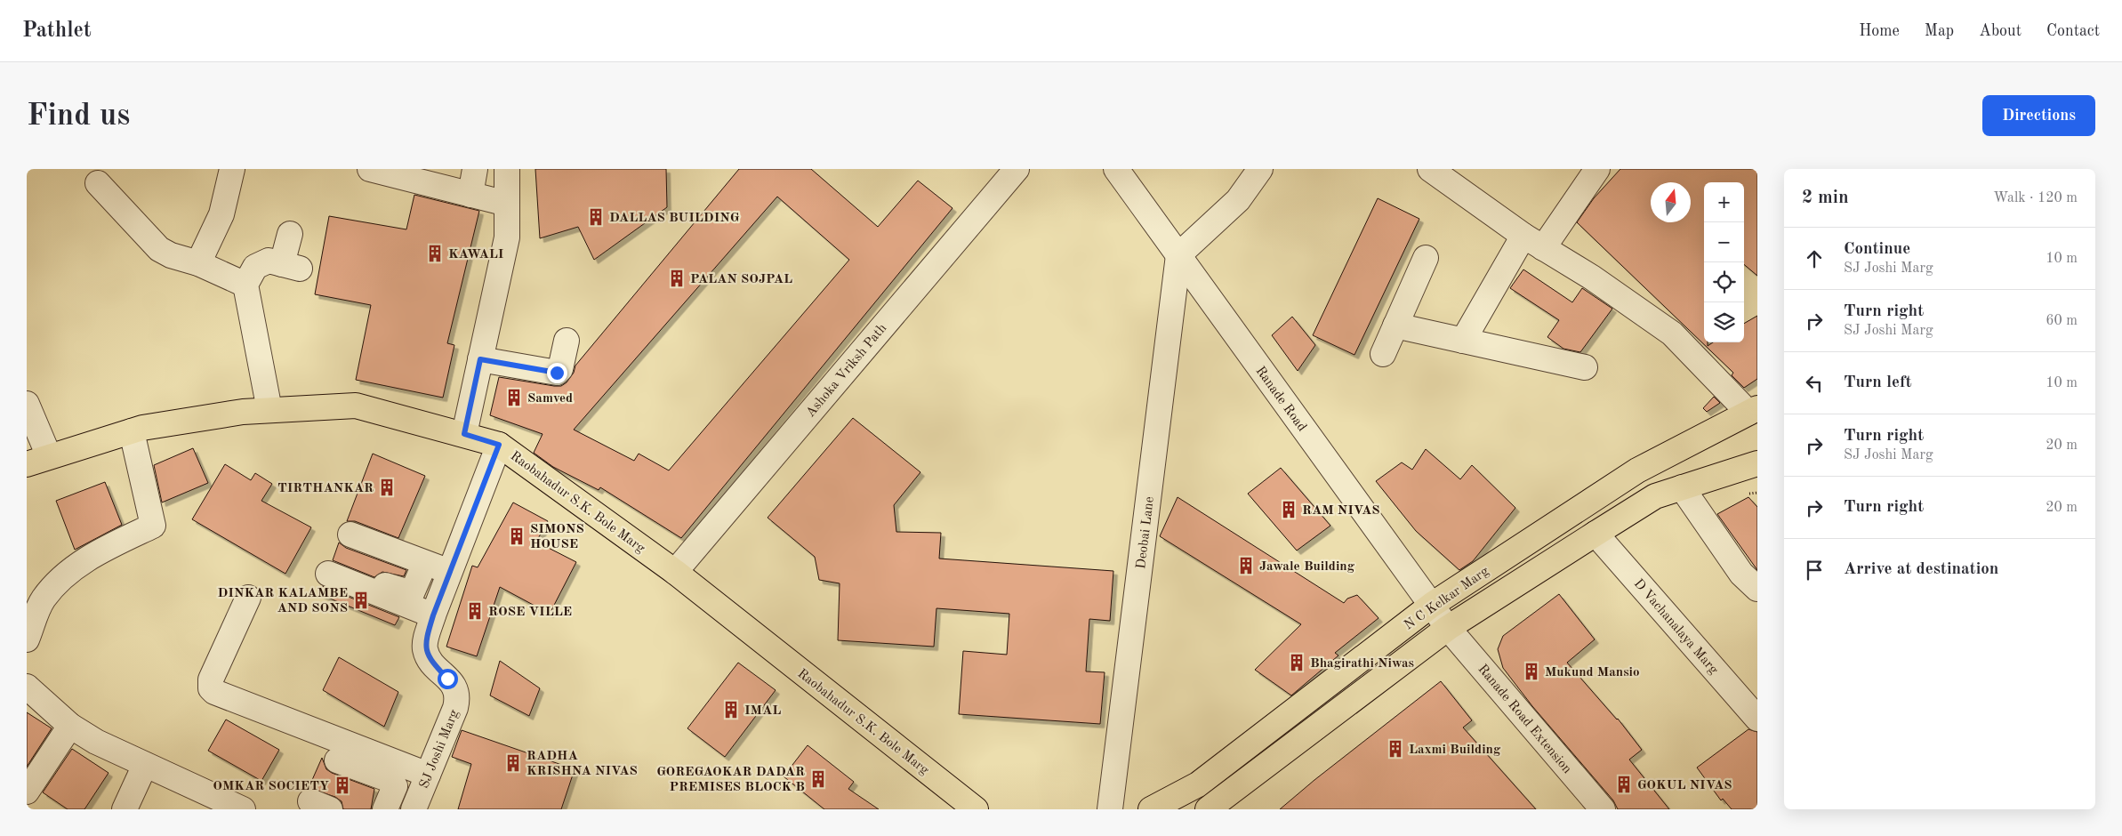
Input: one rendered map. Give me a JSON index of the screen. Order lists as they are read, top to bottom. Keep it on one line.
{"streets":{"main road":["Raobahadur S.K. Bole Marg","N C Kelkar Marg"],"street":["Ashoka Vriksh Path","Ranade Road","Deobai Lane","D Vachanalaya Marg","Ranade Road Extension","SJ Joshi Marg"]},"crossings":[["Ashoka Vriksh Path","Raobahadur S.K. Bole Marg"],["Ranade Road","Deobai Lane"],["Ranade Road","N C Kelkar Marg"],["Ranade Road","Ranade Road Extension"],["Raobahadur S.K. Bole Marg","SJ Joshi Marg"],["N C Kelkar Marg","D Vachanalaya Marg"],["N C Kelkar Marg","Ranade Road Extension"]],"places":{"building":["DALLAS BUILDING","KAWALI","PALAN SOJPAL","Samved","TIRTHANKAR","RAM NIVAS","SIMONS HOUSE","Jawale Building","DINKAR KALAMBE AND SONS","ROSE VILLE","Bhagirathi Niwas","Mukund Mansio","IMAL","Laxmi Building","RADHA KRISHNA NIVAS","GOREGAOKAR DADAR PREMISES BLOCK B","GOKUL NIVAS","OMKAR SOCIETY"]},"north":"top","page":{"header":"Pathlet","nav":["Home","Map","About","Contact"],"buttons":"Directions","title":"Find us","heading":["2 min","Walk · 120 m"],"map_buttons":["+","−"],"list":[["Continue","SJ Joshi Marg","10 m"],["Turn right","SJ Joshi Marg","60 m"],["Turn left","10 m"],["Turn right","SJ Joshi Marg","20 m"],["Turn right","20 m"],"Arrive at destination"]}}
